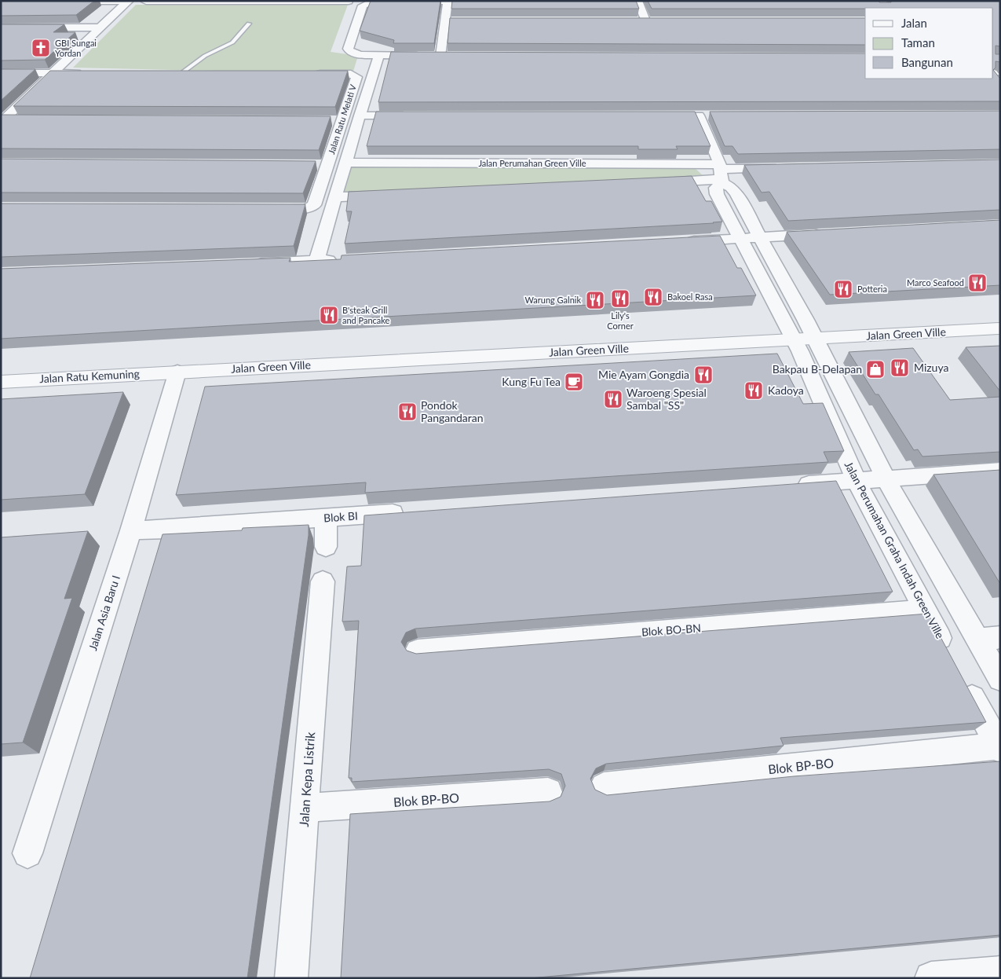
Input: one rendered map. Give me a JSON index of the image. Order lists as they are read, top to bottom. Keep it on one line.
{"streets":{"street":["Jalan Ratu Melati V","Jalan Perumahan Green Ville","Jalan Green Ville","Jalan Ratu Kemuning","Blok BI","Jalan Perumahan Graha Indah Green Ville","Jalan Asia Baru I","Blok BO-BN","Blok BP-BO","Jalan Kepa Listrik"]},"crossings":[["Jalan Perumahan Green Ville","Jalan Perumahan Graha Indah Green Ville"],["Jalan Green Ville","Jalan Ratu Kemuning"],["Jalan Green Ville","Jalan Perumahan Graha Indah Green Ville"],["Jalan Green Ville","Jalan Asia Baru I"],["Jalan Ratu Kemuning","Jalan Asia Baru I"],["Blok BI","Jalan Asia Baru I"],["Jalan Perumahan Graha Indah Green Ville","Blok BO-BN"],["Blok BP-BO","Jalan Kepa Listrik"]],"places":{"church":["GBI Sungai Yordan"],"restaurant":["Marco Seafood","Potteria","Bakoel Rasa","Lily's Corner","Warung Galnik","B'steak Grill and Pancake","Mizuya","Mie Ayam Gongdia","Kadoya","Waroeng Spesial Sambal \"SS\"","Pondok Pangandaran"],"shop":["Bakpau B-Delapan"],"cafe":["Kung Fu Tea"]},"legend":["Jalan","Taman","Bangunan"]}
